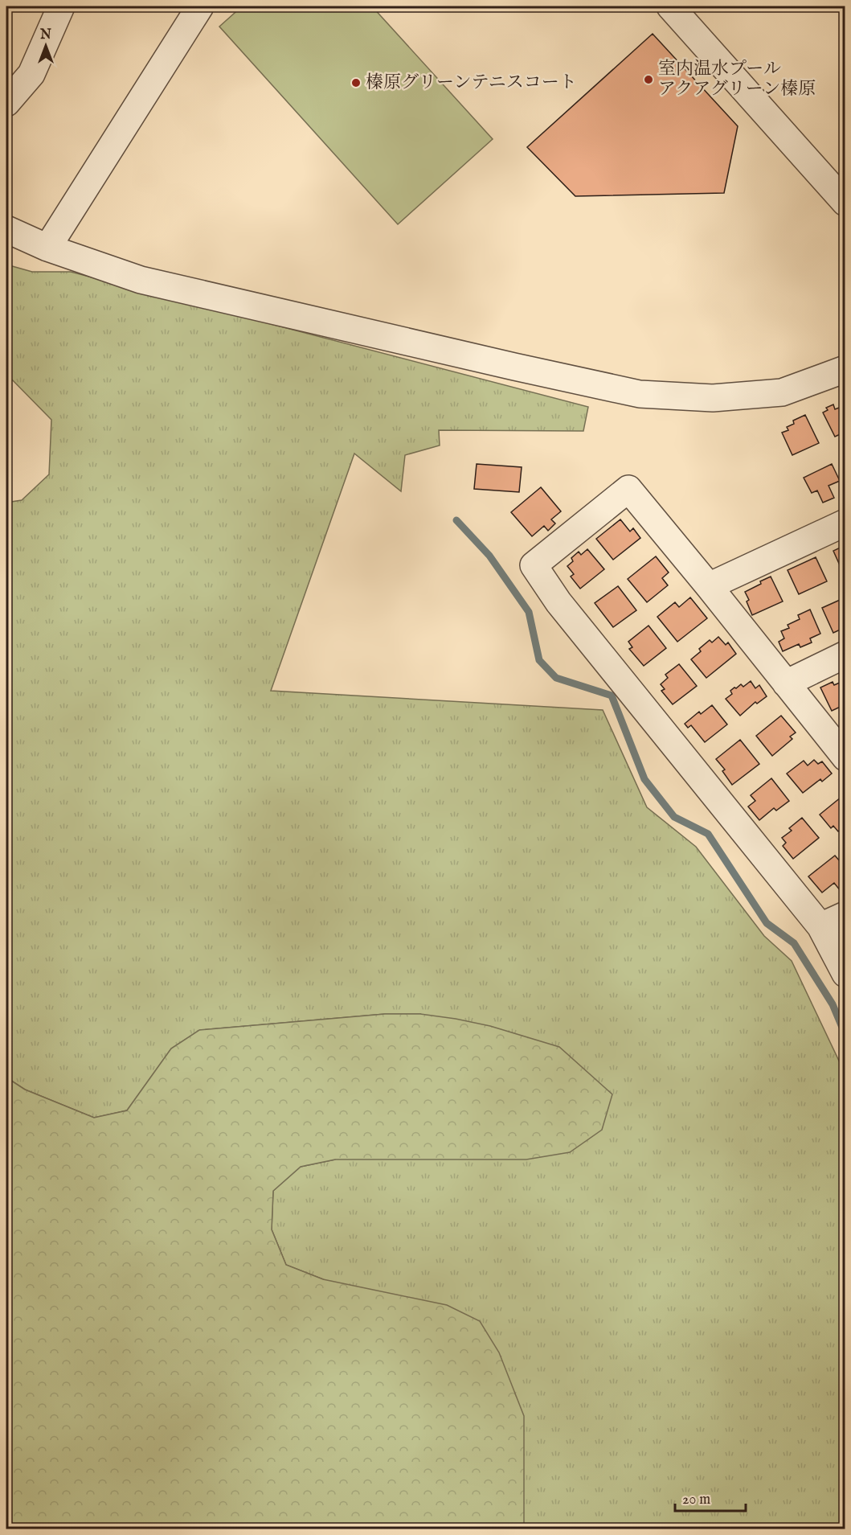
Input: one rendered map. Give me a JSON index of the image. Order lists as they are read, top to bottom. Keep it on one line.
{"places":["室内温水プール アクアグリーン榛原","榛原グリーンテニスコート"],"scale_bar":"20 m","north":"top"}
